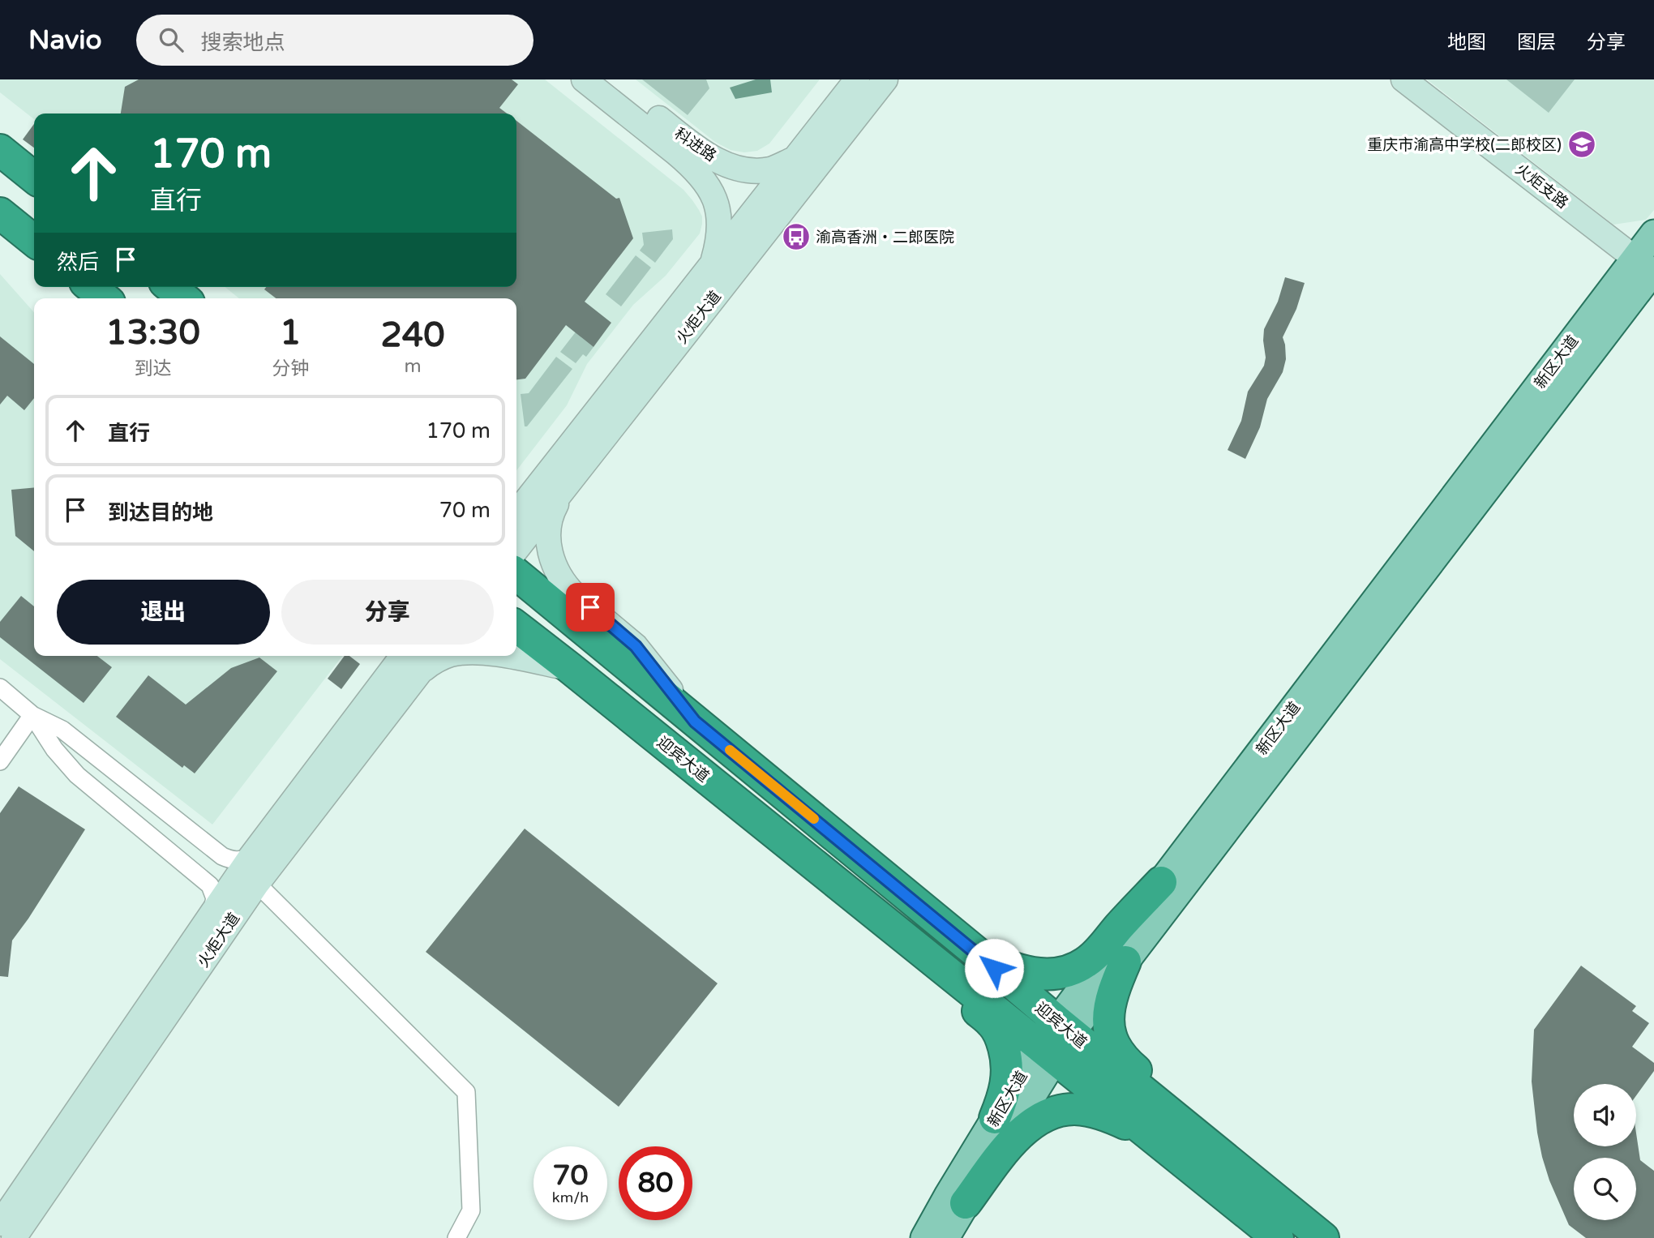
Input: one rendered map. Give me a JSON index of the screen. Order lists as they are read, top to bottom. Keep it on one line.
{"streets":{"highway":["迎宾大道"],"main road":["科进路","火炬支路","火炬大道","新区大道"]},"crossings":[["科进路","火炬大道"],["火炬支路","新区大道"],["新区大道","迎宾大道"]],"places":{"school or university":["重庆市渝高中学校(二郎校区)"],"bus stop":["渝高香洲‧二郎医院"]},"page":{"header":"Navio","search":"搜索地点","nav":["地图","图层","分享"],"turn":["170 m","直行"],"then":"然后","eta":["13:30","到达","1","分钟","240","m"],"list":[{"name":"直行","value":"170 m"},{"name":"到达目的地","value":"70 m"}],"buttons":["退出","分享"],"speed":"70 km/h","limit":"80"}}
